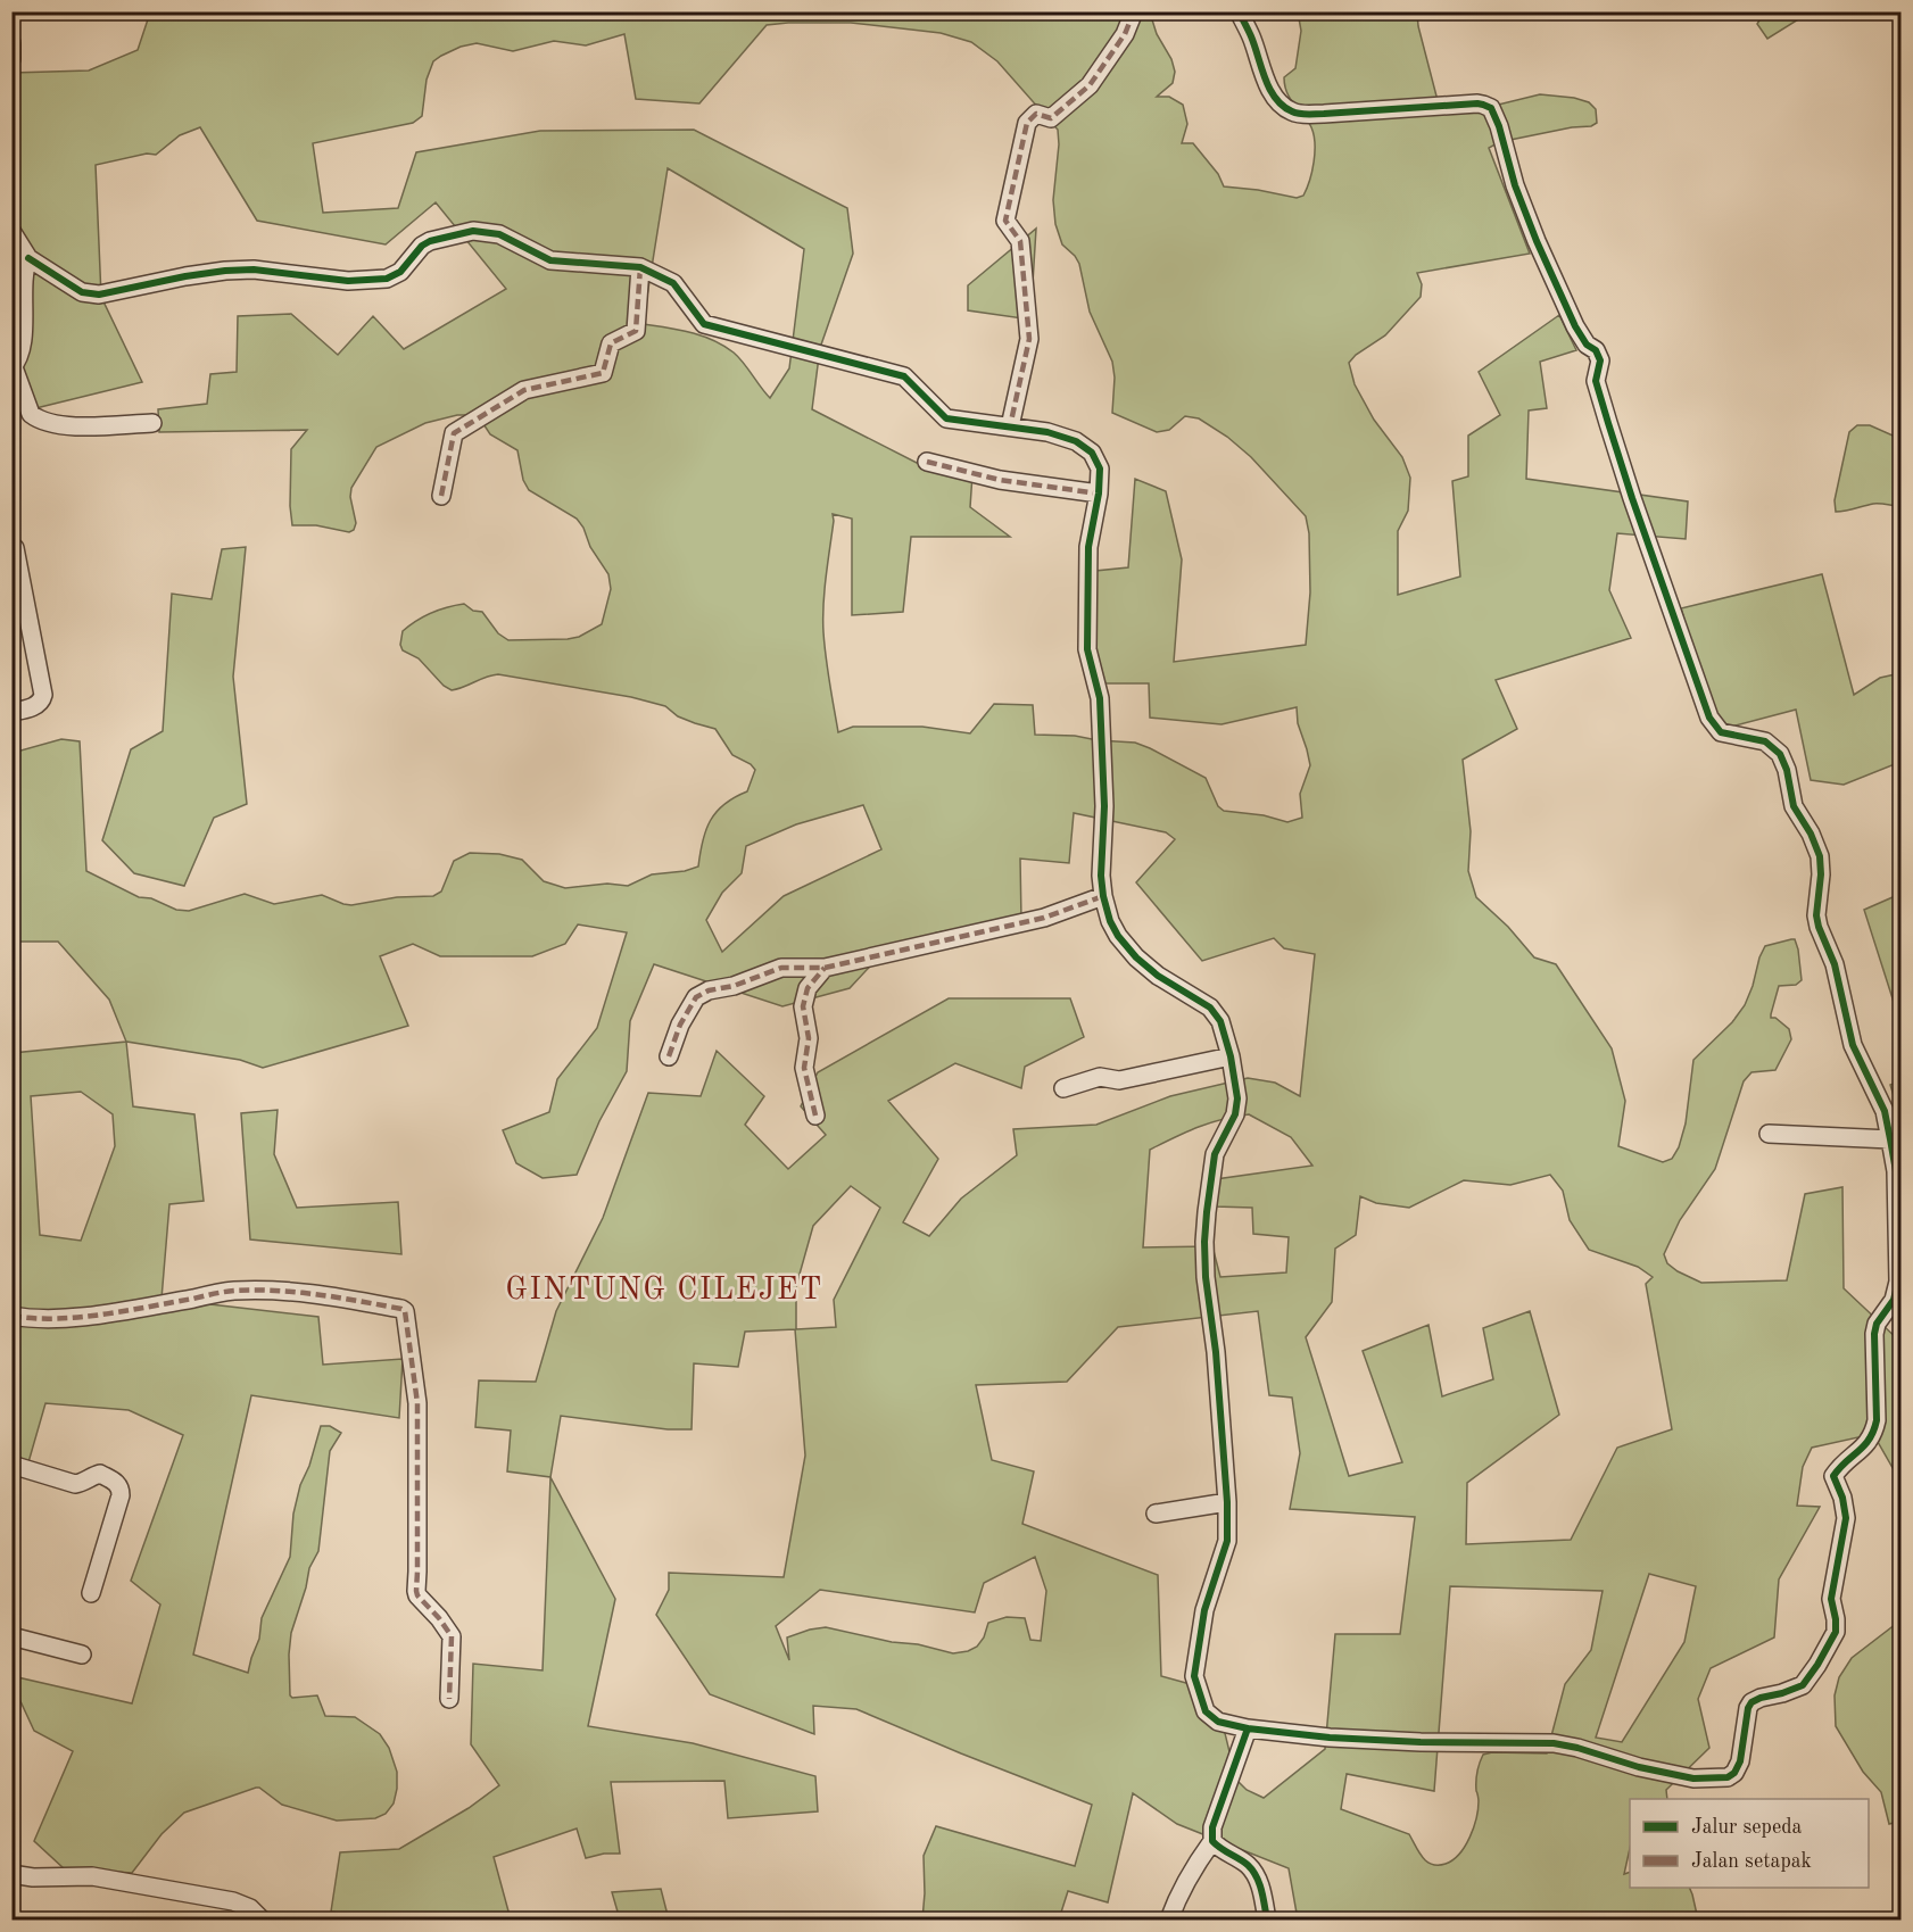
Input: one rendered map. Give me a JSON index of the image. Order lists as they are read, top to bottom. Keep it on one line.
{"districts":["GINTUNG CILEJET"],"legend":["Jalur sepeda","Jalan setapak"]}
